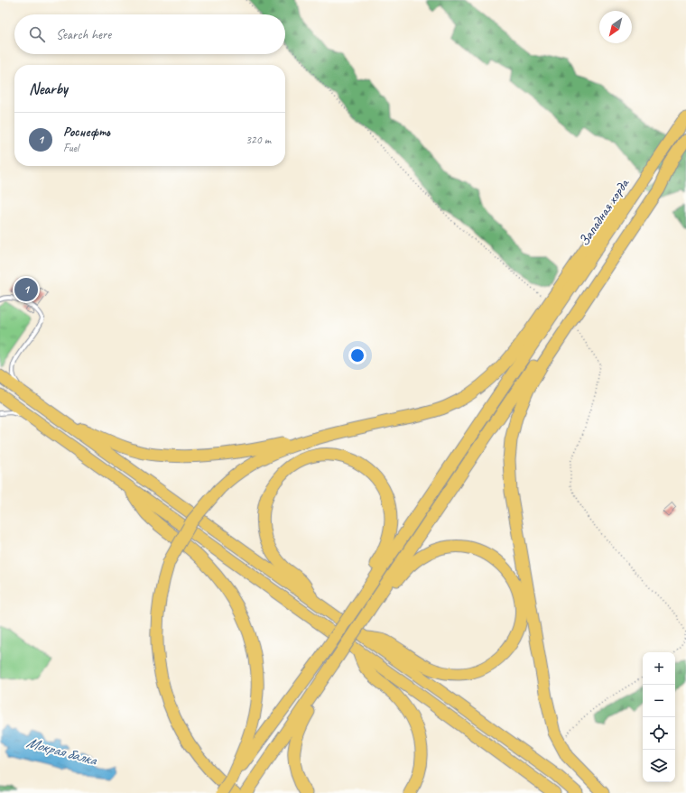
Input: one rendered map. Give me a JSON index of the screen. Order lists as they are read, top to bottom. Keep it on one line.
{"streets":{"highway":["Западная хорда"]},"water":["Мокрая балка"],"north":"bottom left","page":{"search":"Search here","heading":"Nearby","list":[{"mark":"1","name":"Роснефть","note":"Fuel","value":"320 m"}],"pins":"1","map_buttons":["+","−"]}}
